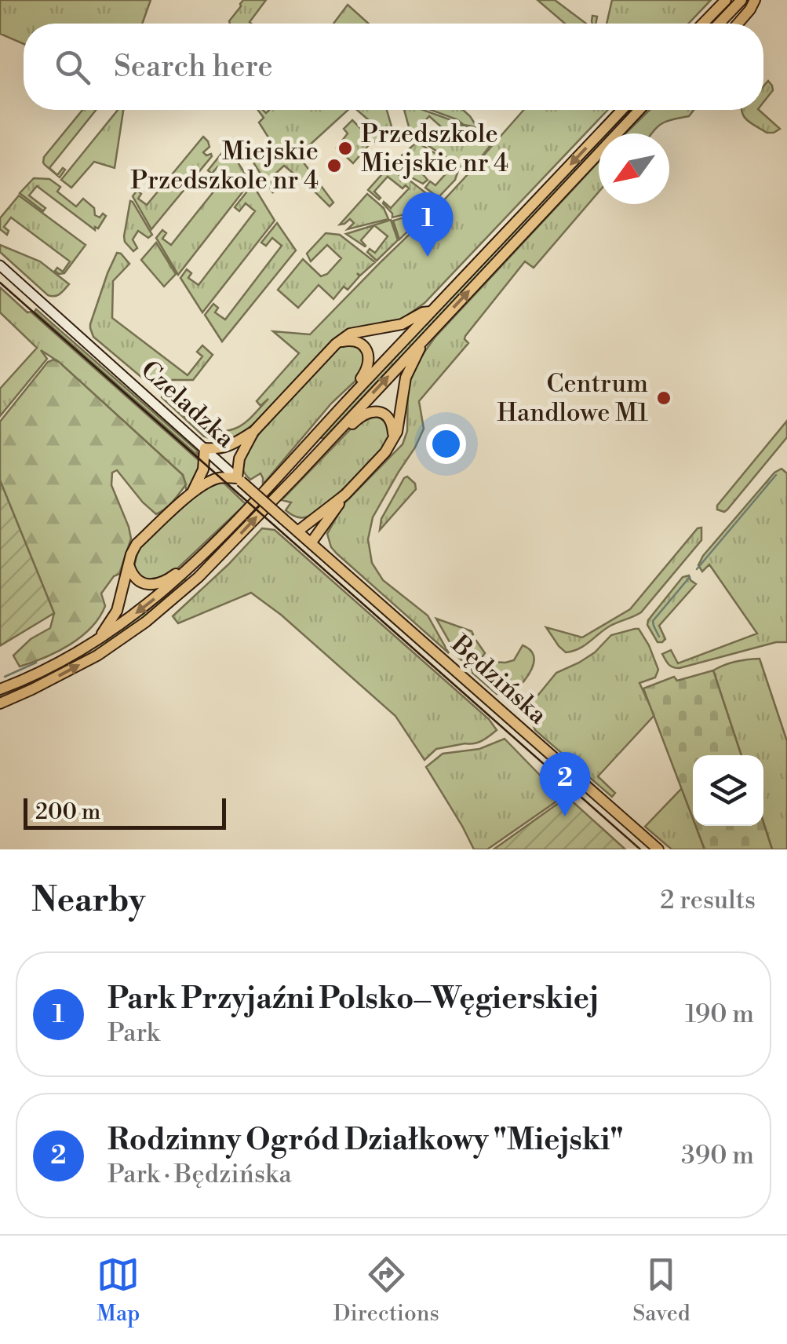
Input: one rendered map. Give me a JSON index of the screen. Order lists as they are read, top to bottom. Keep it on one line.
{"streets":{"main road":["Czeladzka","Będzińska"]},"crossings":[["Czeladzka","Będzińska"]],"places":["Przedszkole Miejskie nr 4","Miejskie Przedszkole nr 4","Centrum Handlowe M1"],"scale_bar":"200 m","north":"bottom left","page":{"search":"Search here","pins":["1","2"],"scale":"200 m","heading":["Nearby","2 results"],"list":[{"mark":"1","name":"Park Przyjaźni Polsko–Węgierskiej","note":"Park","value":"190 m"},{"mark":"2","name":"Rodzinny Ogród Działkowy \"Miejski\"","note":"Park · Będzińska","value":"390 m"}],"nav":["Map","Directions","Saved"]}}
